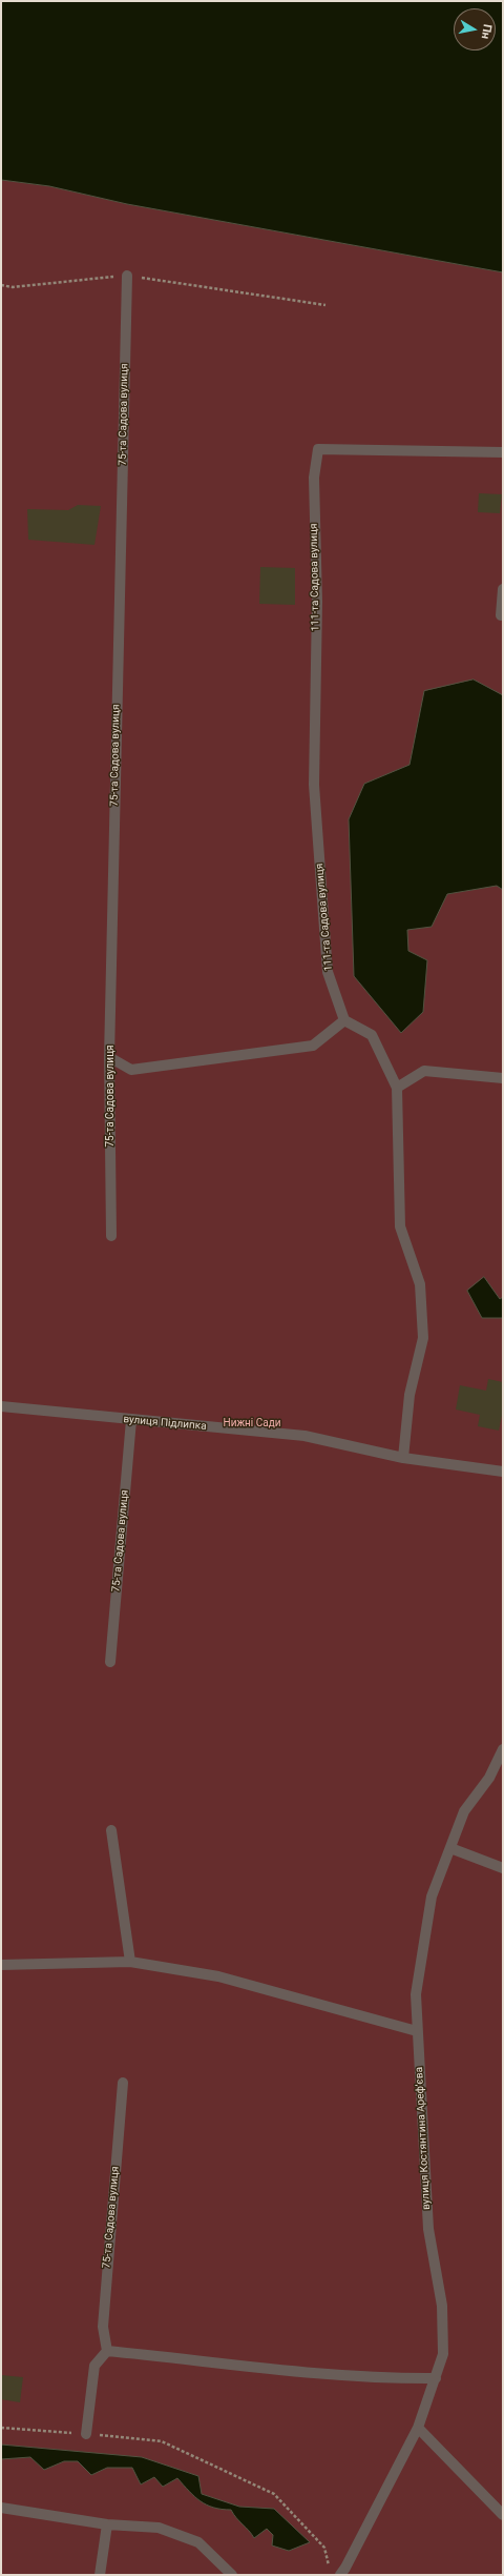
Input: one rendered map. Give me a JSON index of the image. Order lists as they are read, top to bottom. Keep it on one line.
{"streets":{"street":["75-та Садова вулиця","111-та Садова вулиця","вулиця Підлипка","вулиця Костянтина Арефʼєва"]},"crossings":[["75-та Садова вулиця","вулиця Підлипка"]],"parks":["Нижні Сади"],"north":"right"}
